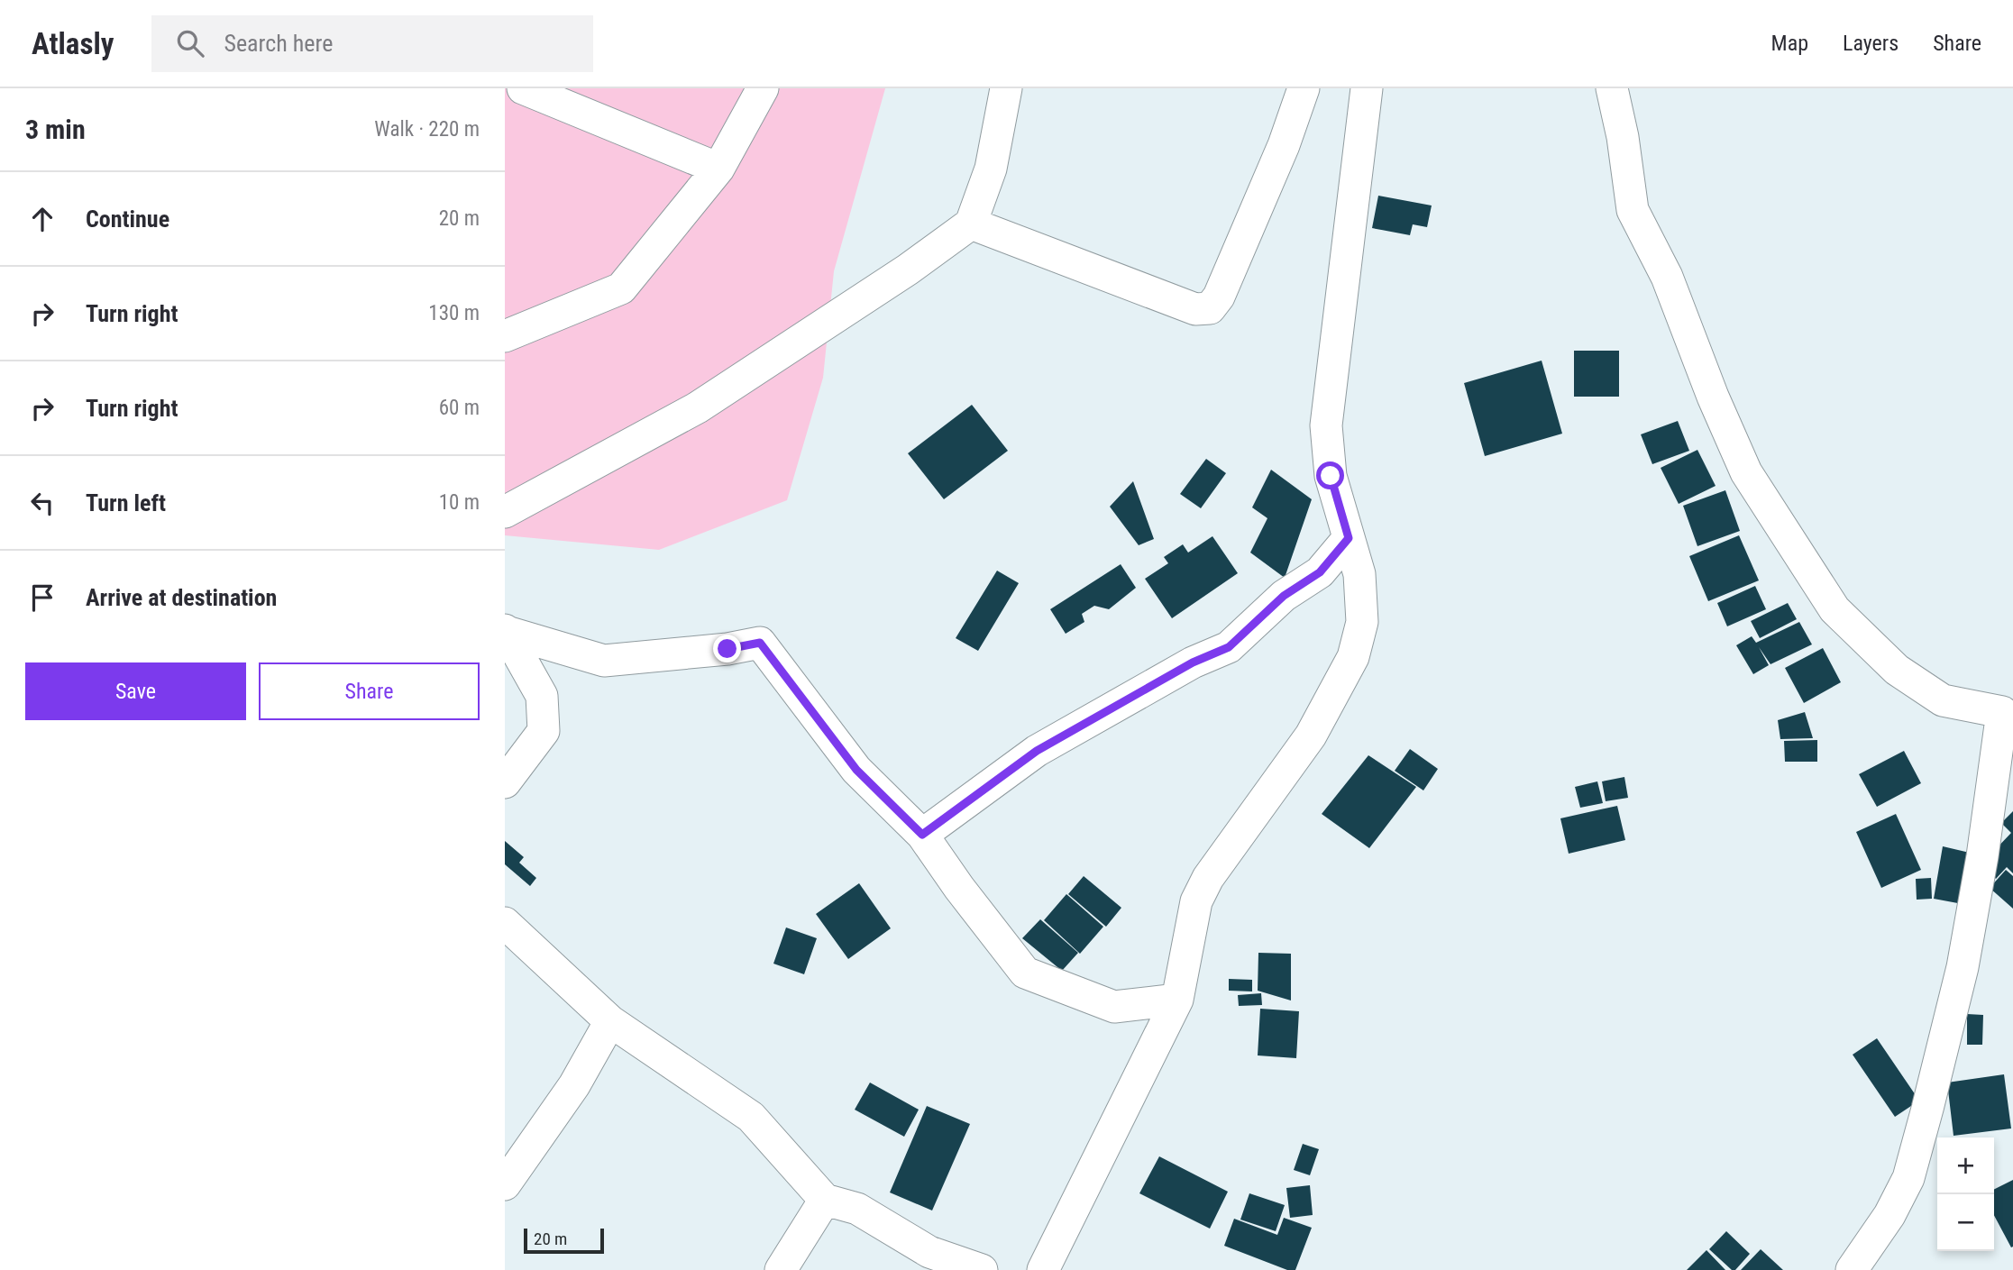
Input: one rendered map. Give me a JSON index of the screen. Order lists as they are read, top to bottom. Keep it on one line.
{"scale_bar":"20 m","page":{"header":"Atlasly","search":"Search here","nav":["Map","Layers","Share"],"heading":["3 min","Walk · 220 m"],"list":[["Continue","20 m"],["Turn right","130 m"],["Turn right","60 m"],["Turn left","10 m"],"Arrive at destination"],"buttons":["Save","Share"],"map_buttons":["+","−"],"scale":"20 m"}}
